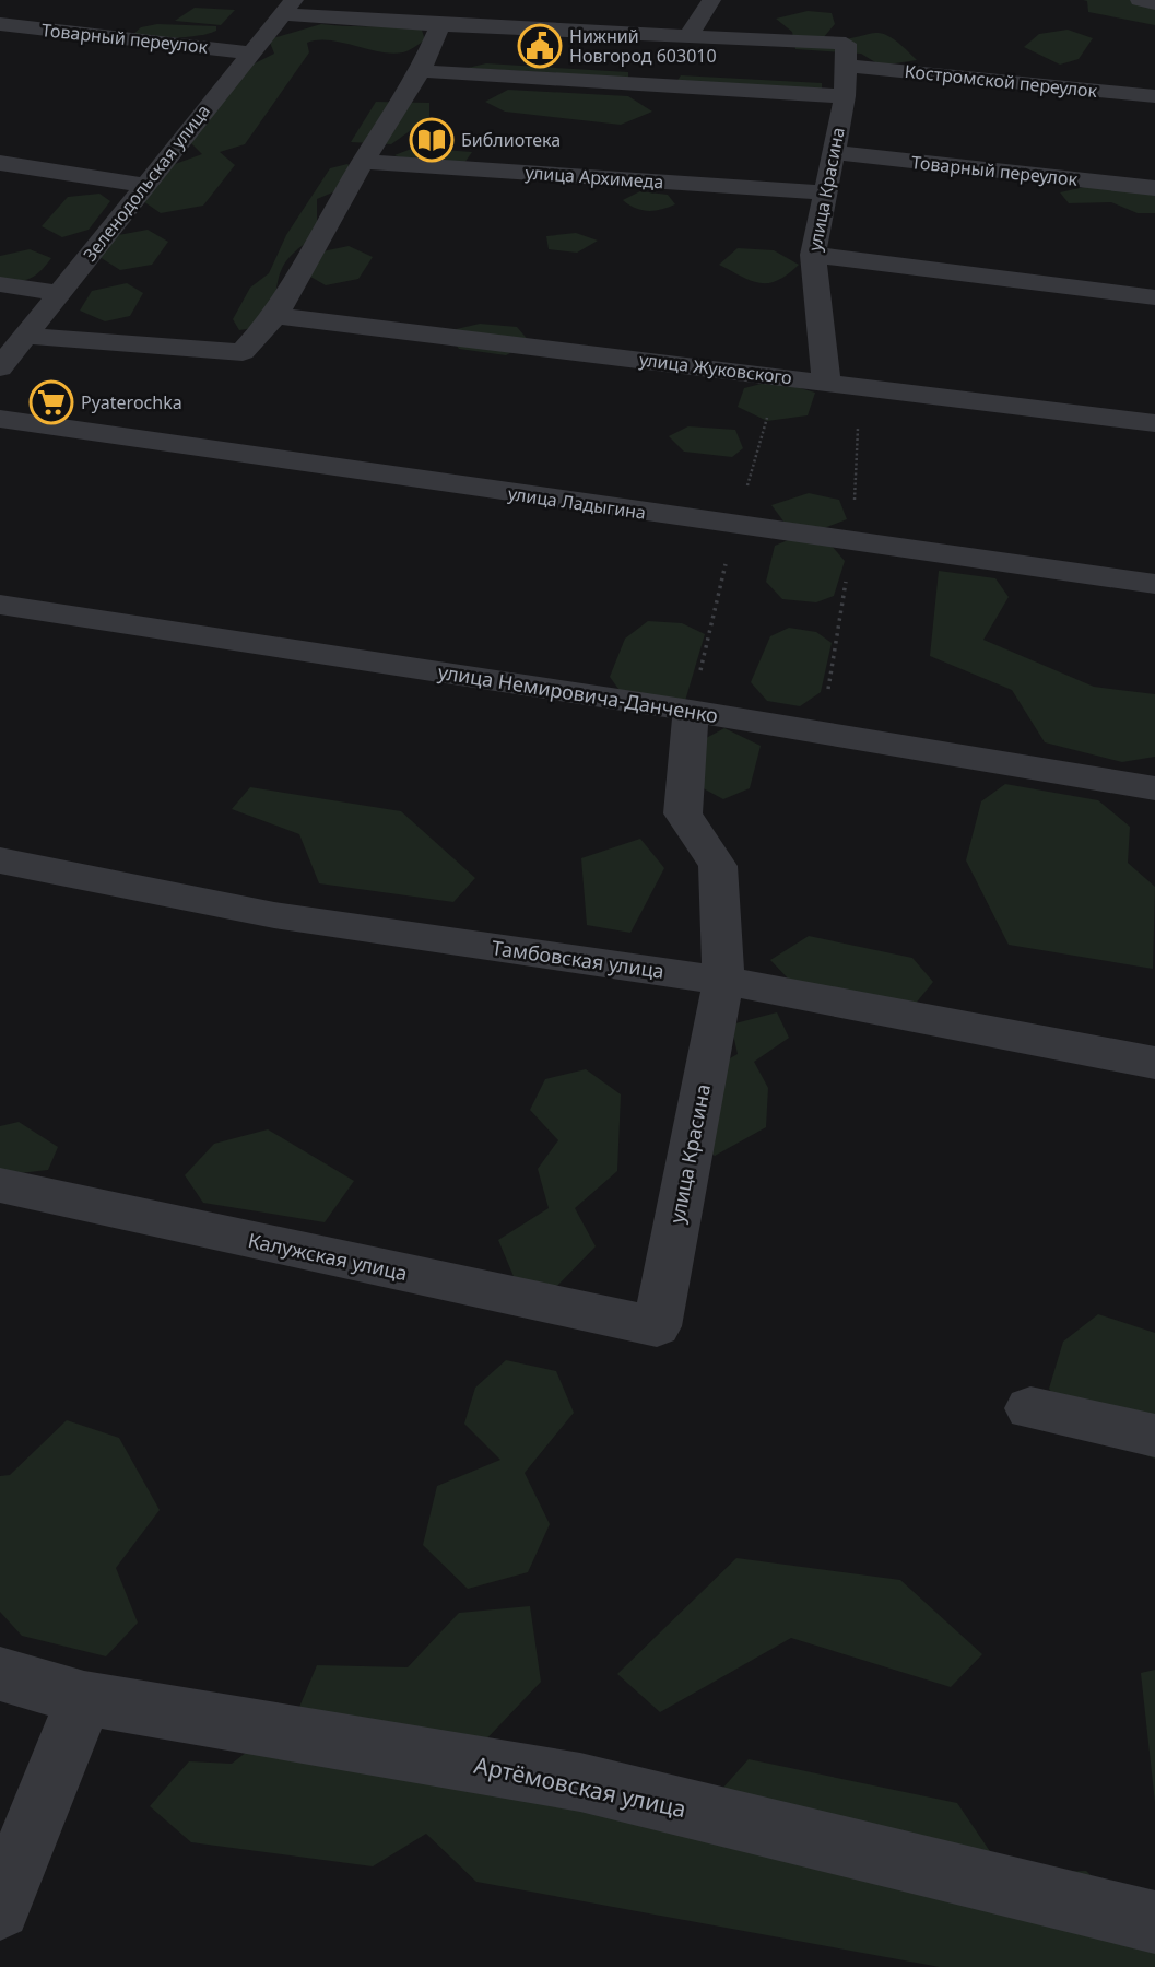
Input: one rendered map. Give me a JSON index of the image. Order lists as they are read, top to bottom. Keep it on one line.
{"streets":{"street":["Товарный переулок","Костромской переулок","улица Архимеда","Зеленодольская улица","улица Красина","улица Жуковского","улица Ладыгина","улица Немировича-Данченко","Тамбовская улица","Калужская улица","Артёмовская улица"]},"crossings":[["Товарный переулок","Зеленодольская улица"],["Товарный переулок","улица Красина"],["Костромской переулок","Зеленодольская улица"],["Костромской переулок","улица Красина"],["улица Архимеда","улица Красина"],["улица Красина","улица Жуковского"],["улица Красина","улица Немировича-Данченко"],["улица Красина","Тамбовская улица"],["улица Красина","Калужская улица"]],"places":{"public building":["Нижний Новгород 603010"],"library":["Библиотека"],"supermarket":["Pyaterochka"]}}
